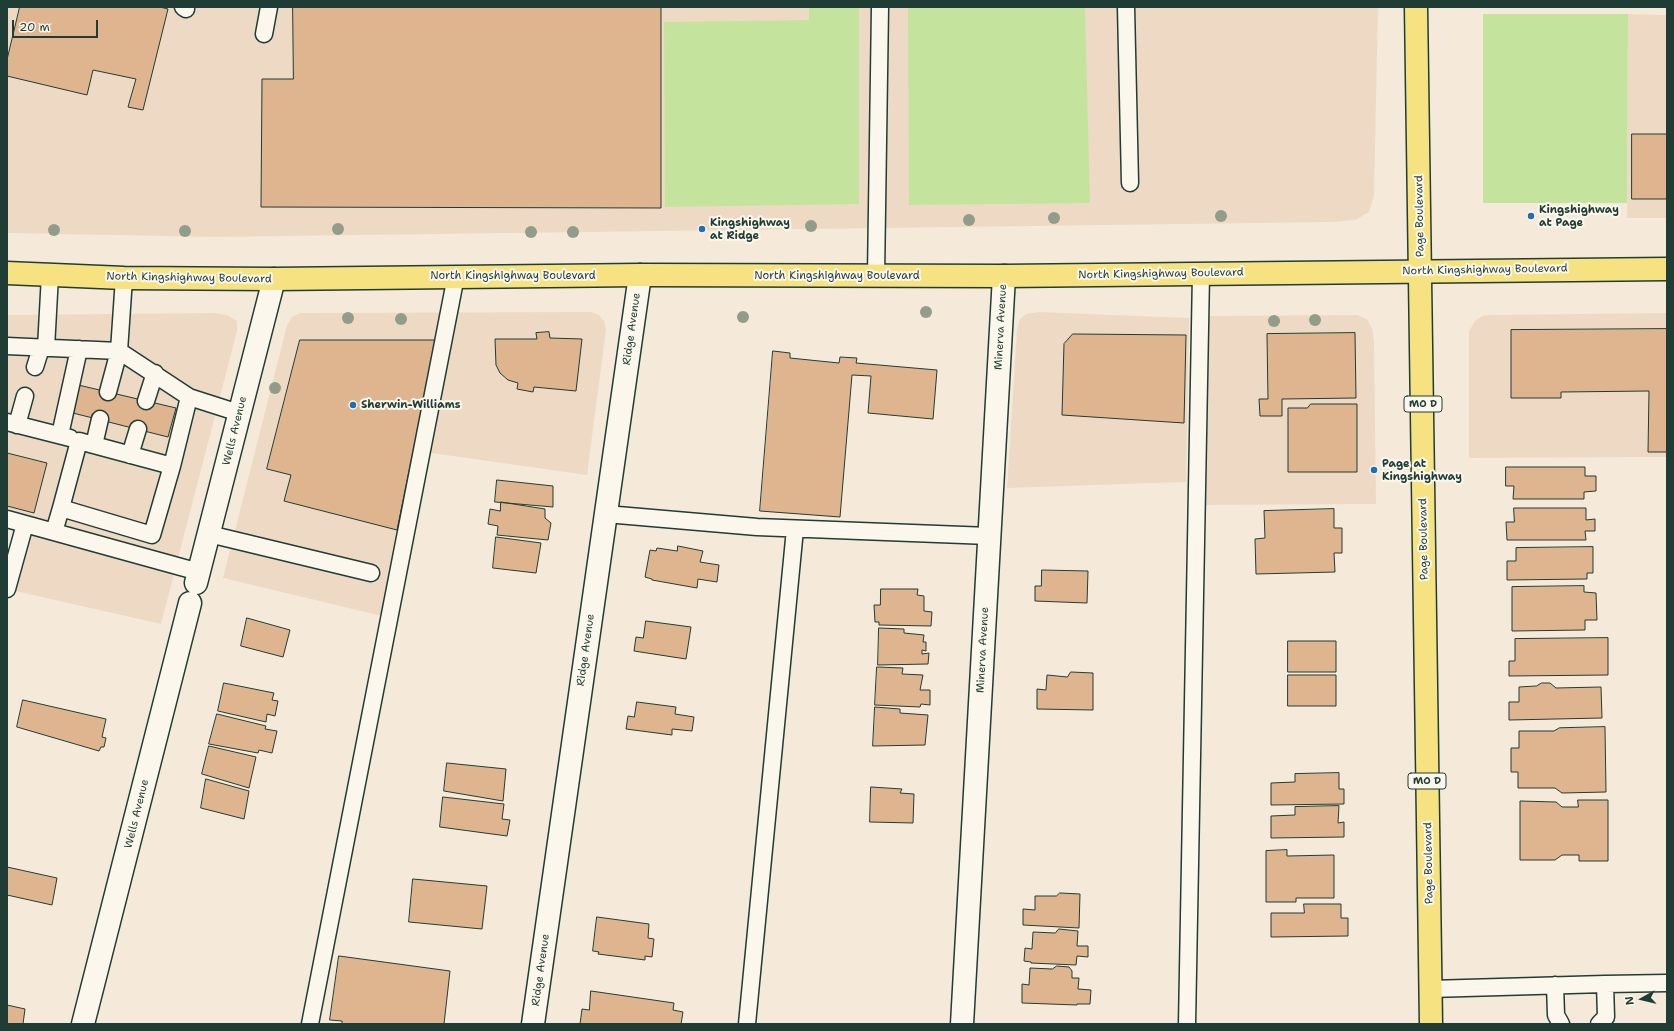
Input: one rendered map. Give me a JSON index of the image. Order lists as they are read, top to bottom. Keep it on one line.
{"streets":{"main road":["Page Boulevard","North Kingshighway Boulevard","MO D"],"street":["Minerva Avenue","Ridge Avenue","Wells Avenue"]},"crossings":[["Page Boulevard","North Kingshighway Boulevard"],["North Kingshighway Boulevard","Minerva Avenue"],["North Kingshighway Boulevard","Ridge Avenue"],["North Kingshighway Boulevard","Wells Avenue"]],"places":["Kingshighway at Page","Kingshighway at Ridge","Sherwin-Williams","Page at Kingshighway"],"scale_bar":"20 m","north":"left"}
